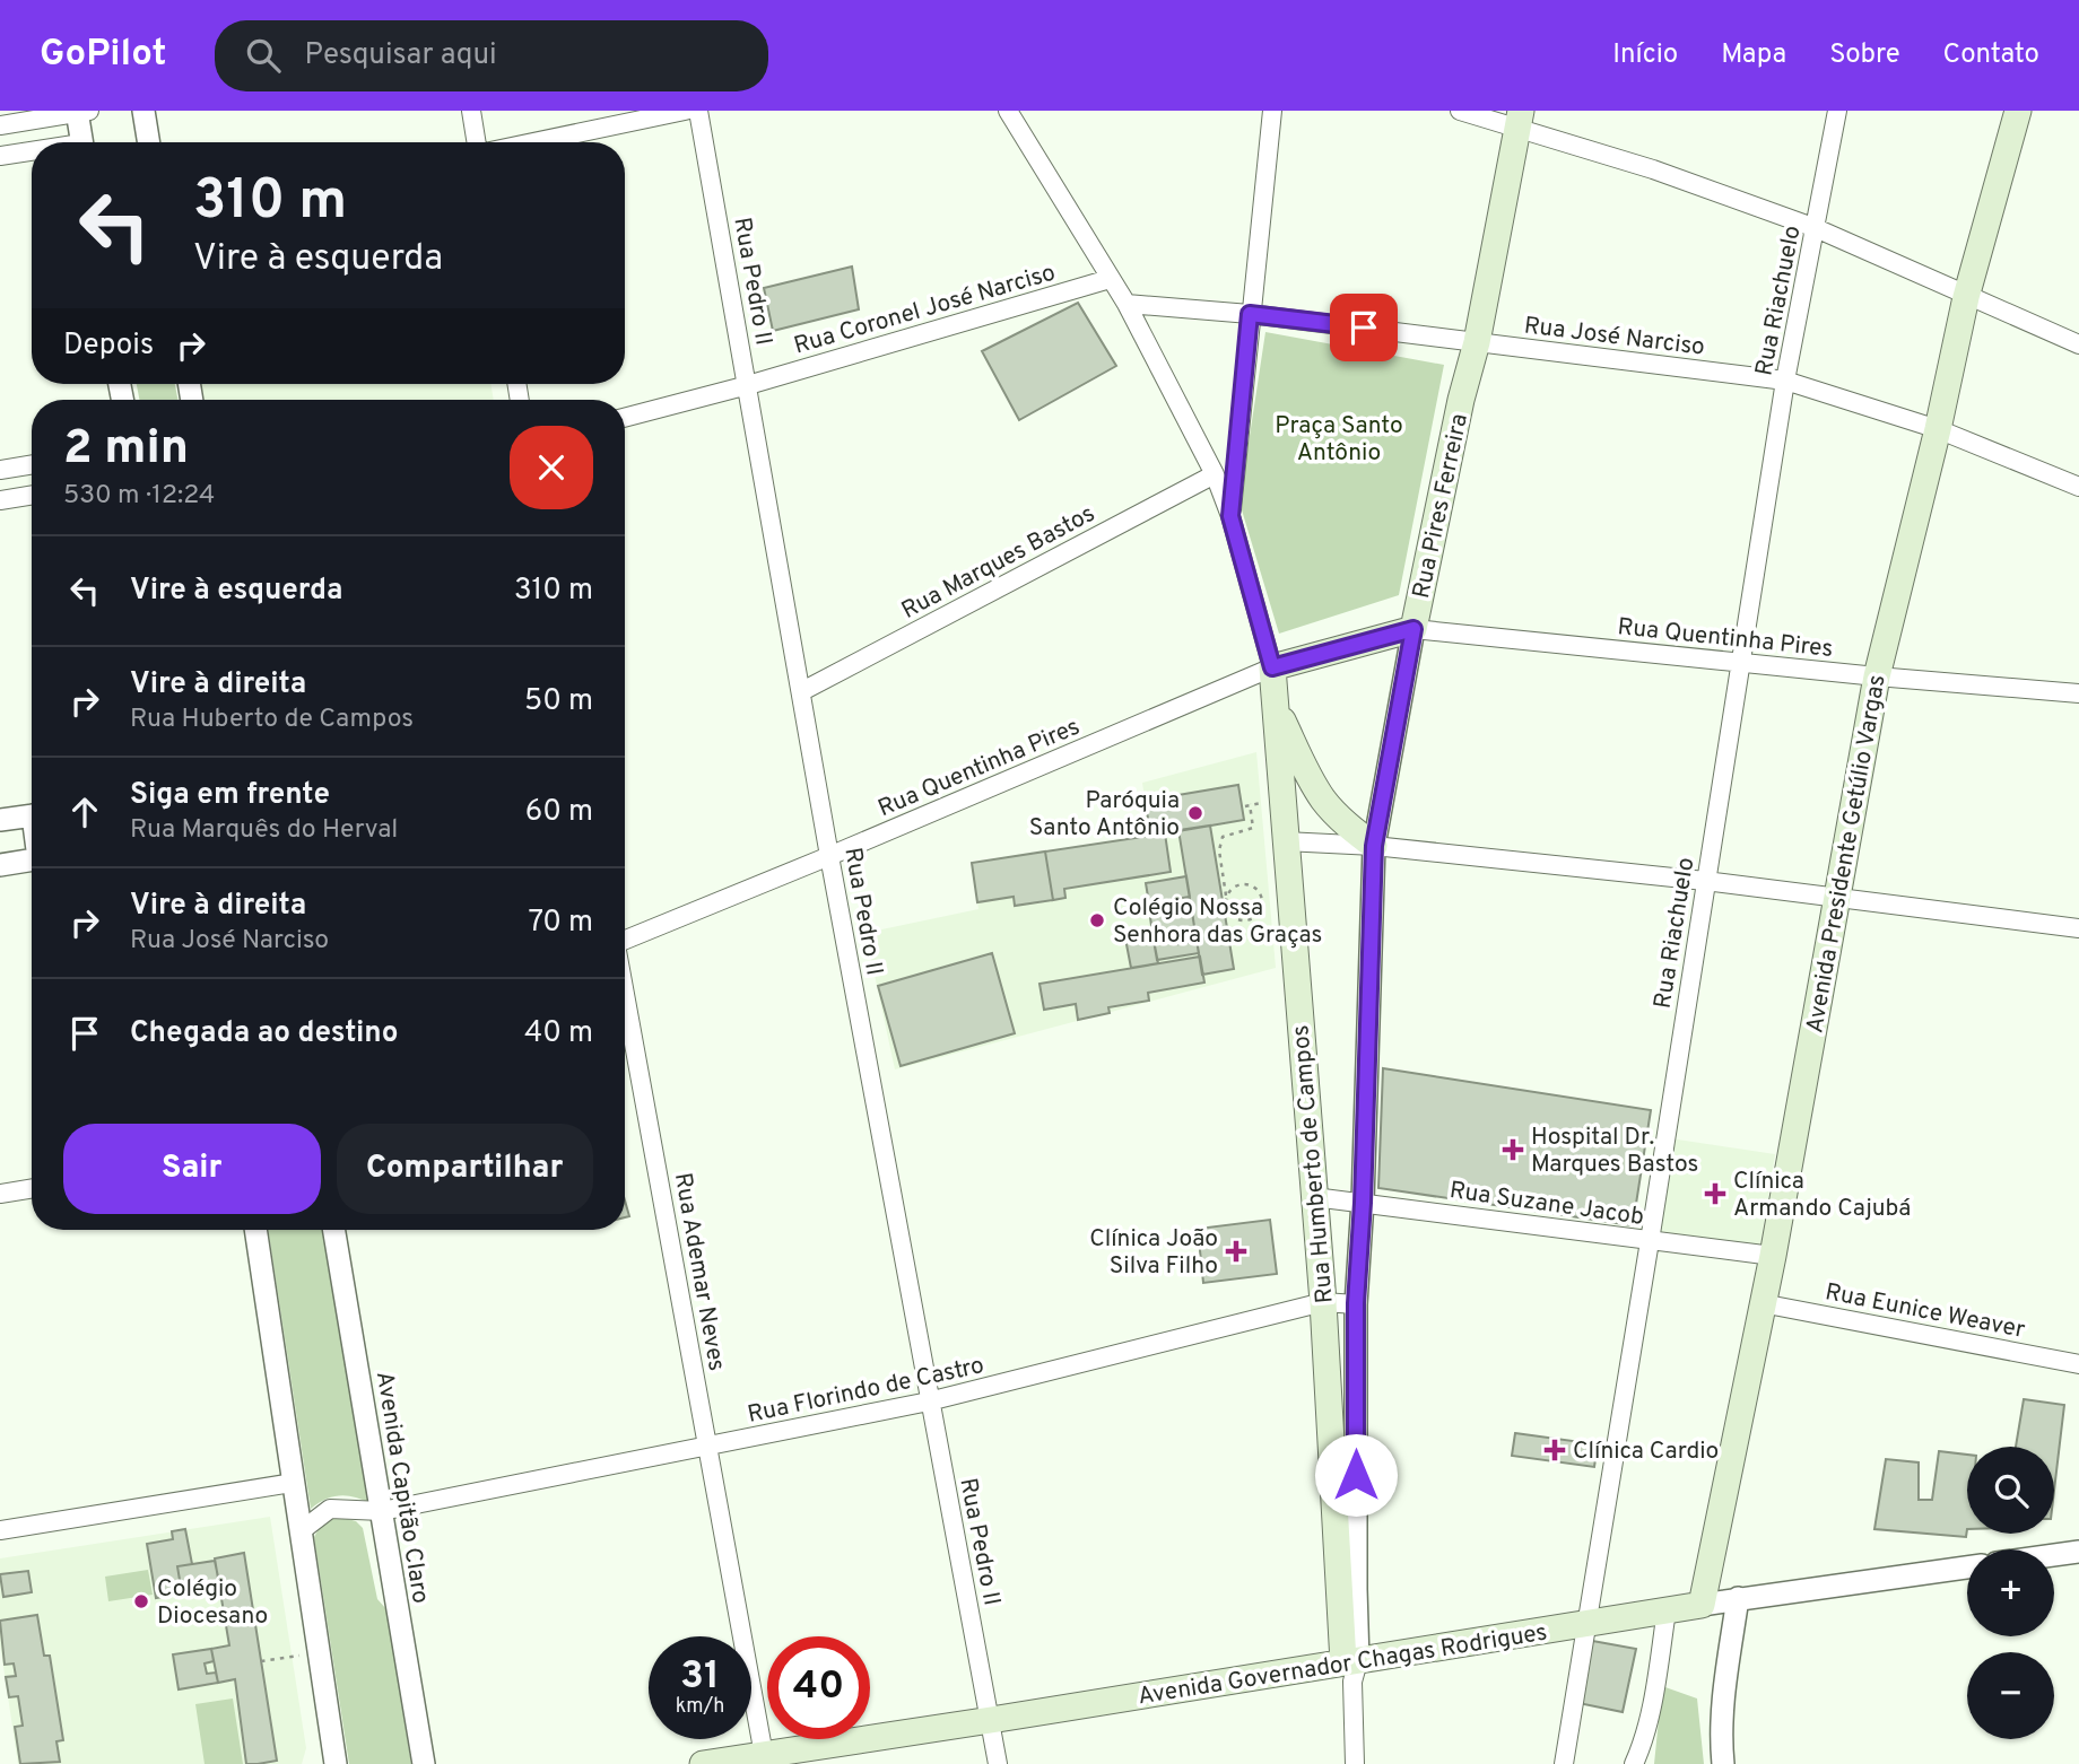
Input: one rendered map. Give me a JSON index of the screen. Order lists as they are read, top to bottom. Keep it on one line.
{"streets":{"main road":["Rua Pires Ferreira","Avenida Presidente Getúlio Vargas","Rua Humberto de Campos","Avenida Governador Chagas Rodrigues"],"street":["Rua Pedro II","Rua Riachuelo","Rua Coronel José Narciso","Rua José Narciso","Rua Marques Bastos","Rua Quentinha Pires","Rua Suzane Jacob","Rua Ademar Neves","Rua Eunice Weaver","Rua Florindo de Castro","Avenida Capitão Claro"]},"crossings":[["Rua Pedro II","Rua Coronel José Narciso"],["Rua Pedro II","Rua Marques Bastos"],["Rua Pedro II","Rua Quentinha Pires"],["Rua Pedro II","Rua Florindo de Castro"],["Rua Pedro II","Avenida Governador Chagas Rodrigues"],["Rua Riachuelo","Rua José Narciso"],["Rua Riachuelo","Rua Quentinha Pires"],["Rua Riachuelo","Rua Suzane Jacob"],["Rua Riachuelo","Avenida Governador Chagas Rodrigues"],["Rua José Narciso","Rua Pires Ferreira"],["Rua José Narciso","Avenida Presidente Getúlio Vargas"],["Rua Pires Ferreira","Rua Quentinha Pires"],["Rua Pires Ferreira","Rua Humberto de Campos"],["Rua Pires Ferreira","Rua Suzane Jacob"],["Rua Pires Ferreira","Rua Florindo de Castro"],["Rua Pires Ferreira","Avenida Governador Chagas Rodrigues"],["Rua Quentinha Pires","Avenida Presidente Getúlio Vargas"],["Rua Quentinha Pires","Rua Humberto de Campos"],["Avenida Presidente Getúlio Vargas","Rua Suzane Jacob"],["Avenida Presidente Getúlio Vargas","Rua Eunice Weaver"],["Avenida Presidente Getúlio Vargas","Avenida Governador Chagas Rodrigues"],["Rua Humberto de Campos","Rua Suzane Jacob"],["Rua Humberto de Campos","Rua Florindo de Castro"],["Rua Humberto de Campos","Avenida Governador Chagas Rodrigues"],["Rua Ademar Neves","Rua Florindo de Castro"],["Rua Ademar Neves","Avenida Governador Chagas Rodrigues"],["Rua Florindo de Castro","Avenida Capitão Claro"]],"parks":["Praça Santo Antônio"],"places":{"other":["Paróquia Santo Antônio","Colégio Nossa Senhora das Graças","Colégio Diocesano"],"health":["Hospital Dr. Marques Bastos","Clínica Armando Cajubá","Clínica João Silva Filho","Clínica Cardio"]},"page":{"header":"GoPilot","search":"Pesquisar aqui","nav":["Início","Mapa","Sobre","Contato"],"turn":["310 m","Vire à esquerda"],"then":"Depois","heading":["2 min","530 m · 12:24"],"list":[{"name":"Vire à esquerda","value":"310 m"},{"name":"Vire à direita","note":"Rua Huberto de Campos","value":"50 m"},{"name":"Siga em frente","note":"Rua Marquês do Herval","value":"60 m"},{"name":"Vire à direita","note":"Rua José Narciso","value":"70 m"},{"name":"Chegada ao destino","value":"40 m"}],"buttons":["Sair","Compartilhar"],"map_buttons":["+","−"],"speed":"31 km/h","limit":"40"}}
